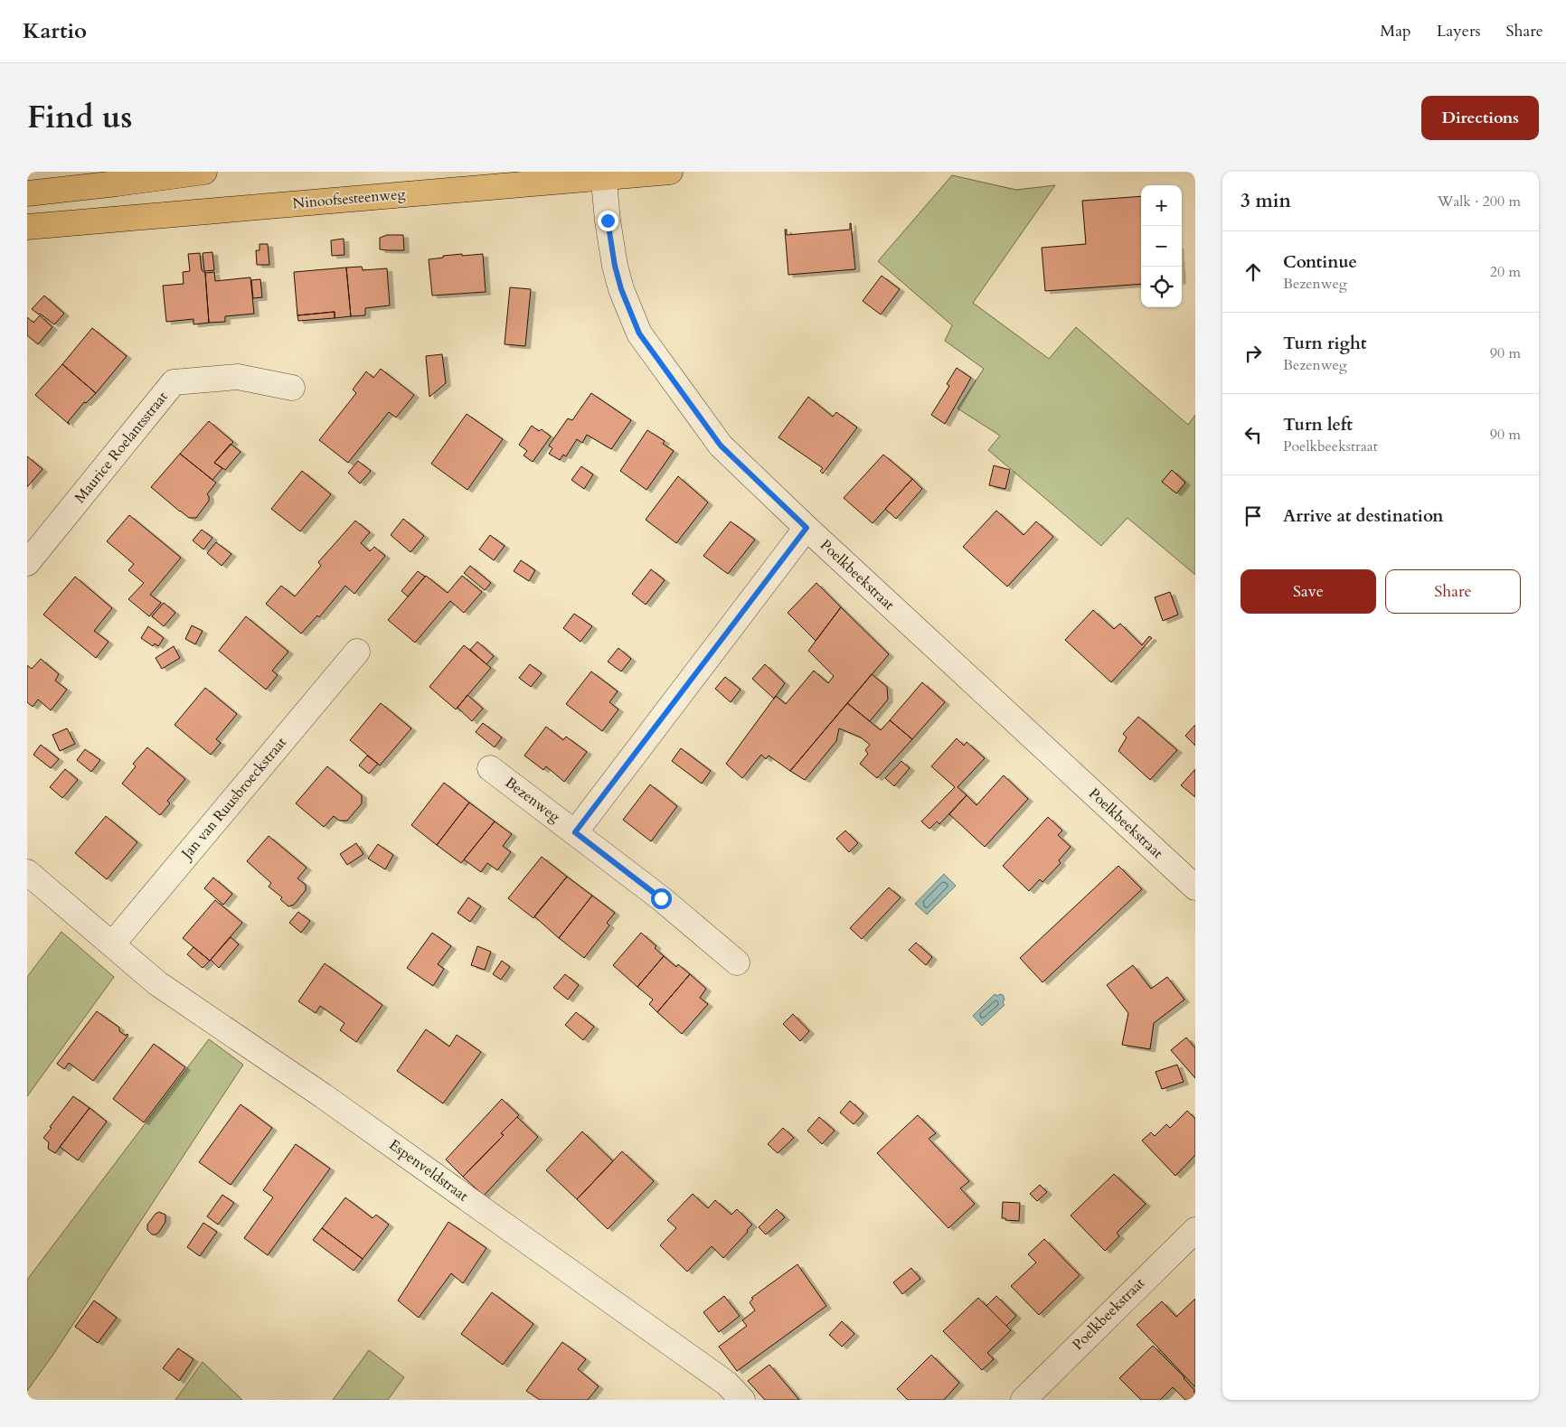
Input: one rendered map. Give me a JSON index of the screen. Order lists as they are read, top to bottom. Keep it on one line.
{"streets":{"main road":["Ninoofsesteenweg"],"street":["Maurice Roelantsstraat","Poelkbeekstraat","Jan van Ruusbroeckstraat","Bezenweg","Espenveldstraat"]},"crossings":[["Ninoofsesteenweg","Poelkbeekstraat"],["Poelkbeekstraat","Bezenweg"],["Jan van Ruusbroeckstraat","Espenveldstraat"]],"page":{"header":"Kartio","nav":["Map","Layers","Share"],"title":"Find us","buttons":["Directions",["Save","Share"]],"heading":["3 min","Walk · 200 m"],"map_buttons":["+","−"],"list":[["Continue","Bezenweg","20 m"],["Turn right","Bezenweg","90 m"],["Turn left","Poelkbeekstraat","90 m"],"Arrive at destination"]}}
